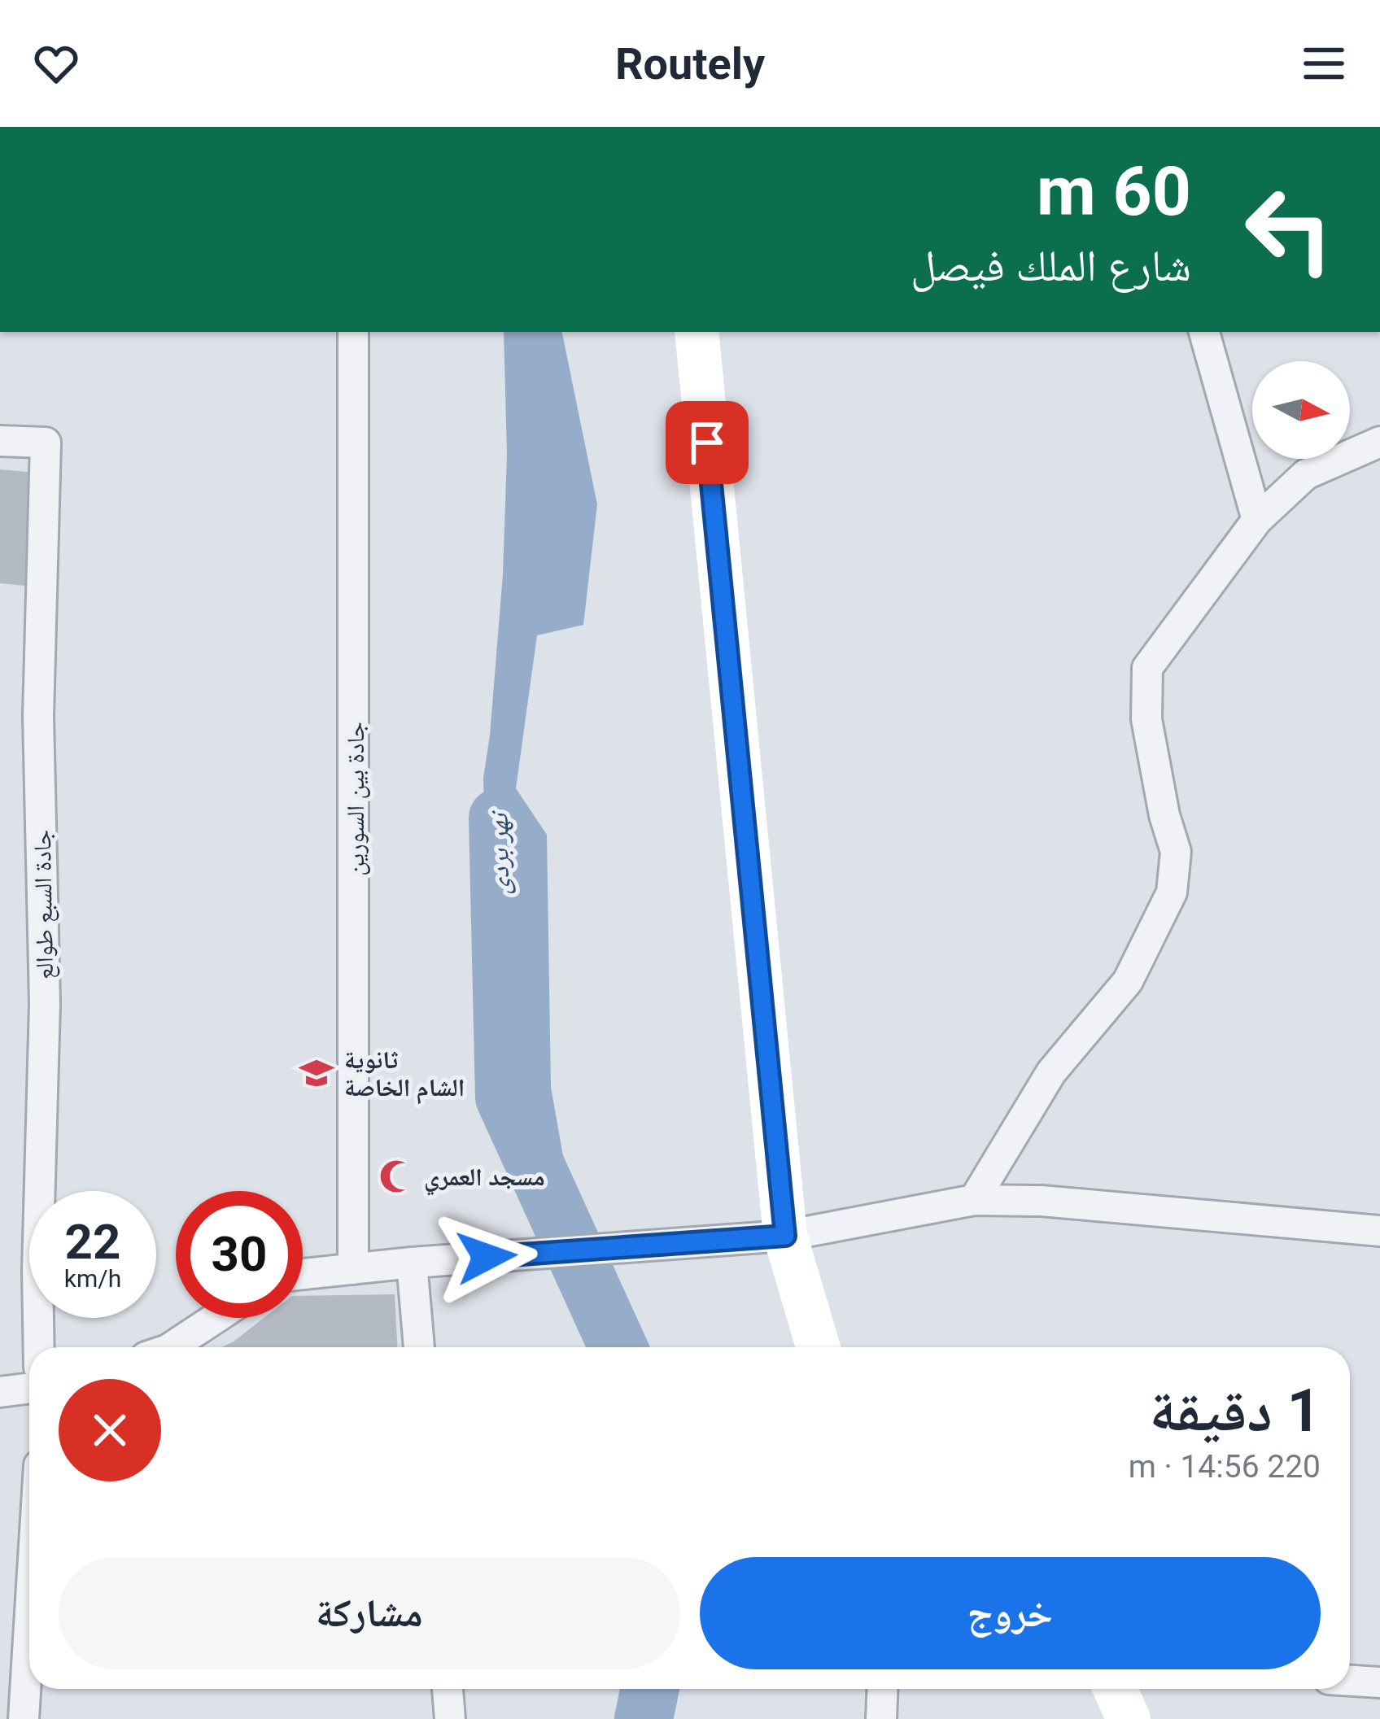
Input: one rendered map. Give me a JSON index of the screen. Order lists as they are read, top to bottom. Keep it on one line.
{"streets":{"street":["جادة بين السورين","جادة السبع طوالع"]},"water":["نهر بردى"],"places":{"school or university":["ثانوية الشام الخاصة"],"mosque":["مسجد العمري"]},"north":"right","page":{"header":"Routely","turn":["60 m","شارع الملك فيصل"],"speed":"22 km/h","limit":"30","heading":["1 دقيقة","220 m · 14:56"],"buttons":["خروج","مشاركة"]}}
